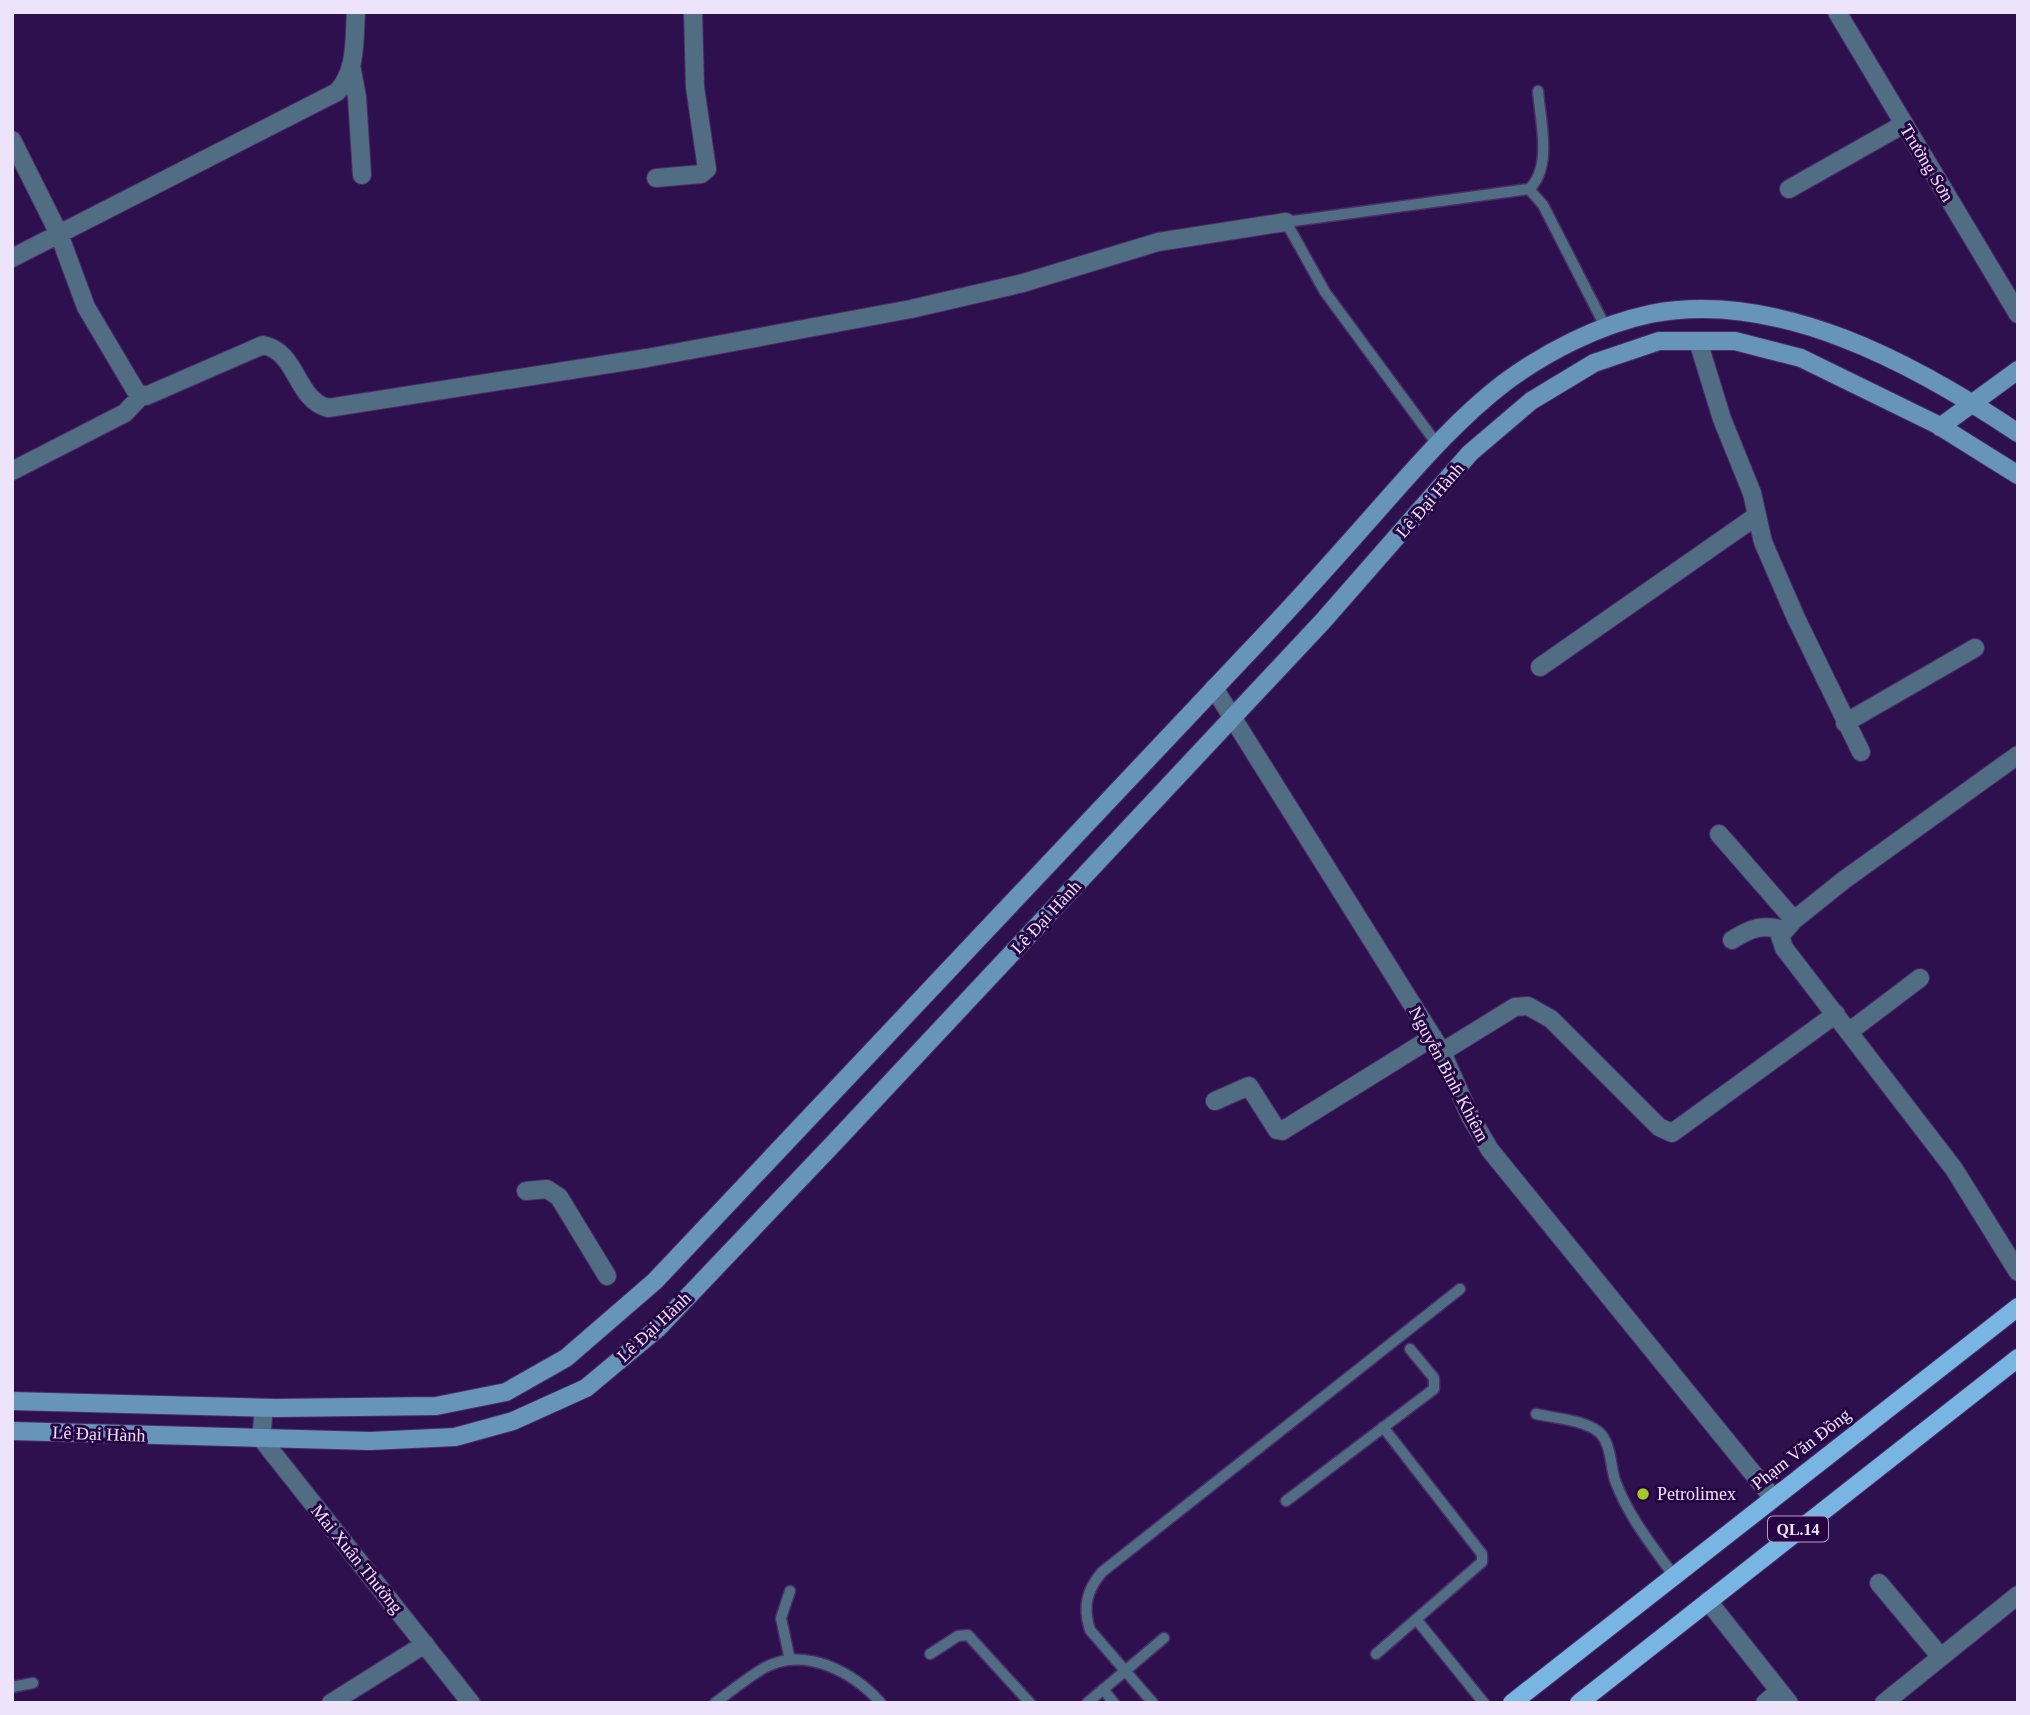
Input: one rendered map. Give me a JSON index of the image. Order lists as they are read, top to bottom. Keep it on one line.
{"streets":{"main road":["Lê Đại Hành","Phạm Văn Đồng","QL.14"],"street":["Trường Sơn","Nguyễn Bỉnh Khiêm","Mai Xuân Thưởng"]},"crossings":[["Lê Đại Hành","Nguyễn Bỉnh Khiêm"],["Lê Đại Hành","Mai Xuân Thưởng"],["Nguyễn Bỉnh Khiêm","Phạm Văn Đồng"]],"places":["Petrolimex"]}
